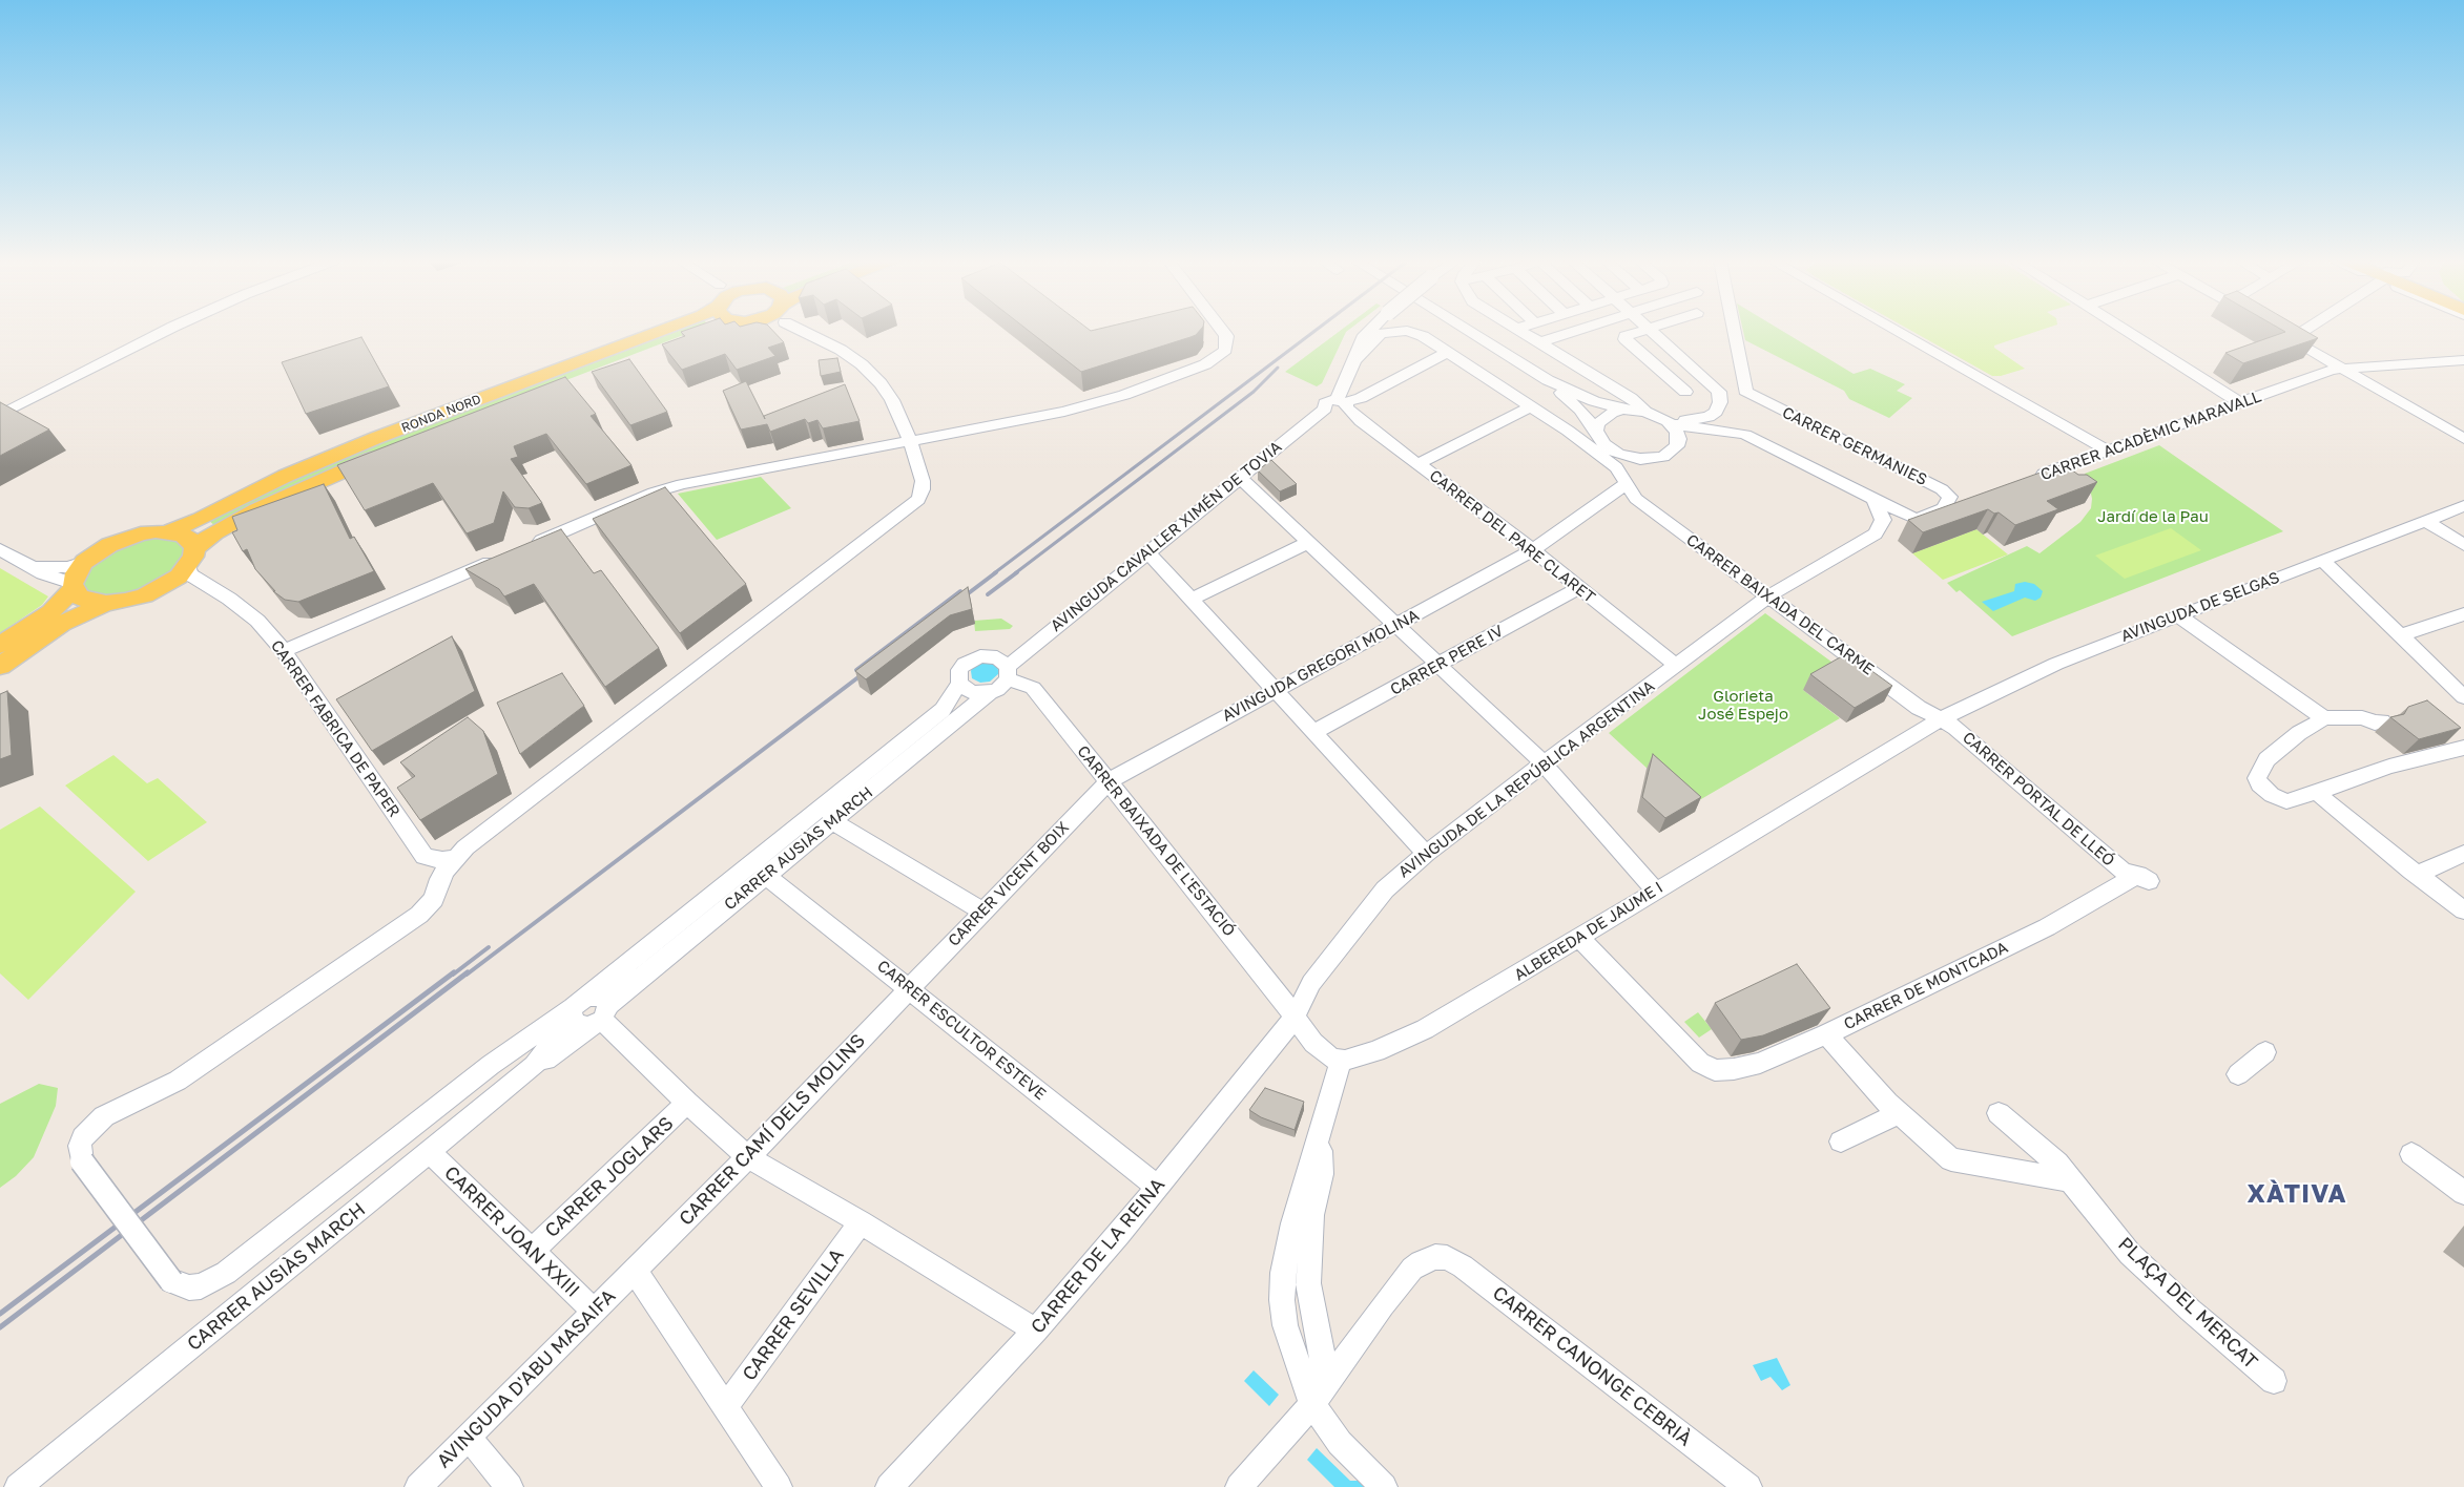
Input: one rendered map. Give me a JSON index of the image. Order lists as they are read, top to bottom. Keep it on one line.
{"streets":{"main road":["RONDA NORD"],"street":["CARRER ACADÈMIC MARAVALL","CARRER GERMANIES","AVINGUDA CAVALLER XIMÉN DE TOVIA","CARRER DEL PARE CLARET","CARRER BAIXADA DEL CARME","AVINGUDA DE SELGAS","CARRER PERE IV","AVINGUDA GREGORI MOLINA","CARRER FABRICA DE PAPER","AVINGUDA DE LA REPÚBLICA ARGENTINA","CARRER PORTAL DE LLEÓ","CARRER BAIXADA DE L'ESTACIÓ","CARRER AUSIÀS MARCH","CARRER VICENT BOIX","ALBEREDA DE JAUME I","CARRER DE MONTCADA","CARRER ESCULTOR ESTEVE","CARRER CAMÍ DELS MOLINS","CARRER JOGLARS","CARRER JOAN XXIII","CARRER DE LA REINA","PLAÇA DEL MERCAT","CARRER SEVILLA","CARRER CANONGE CEBRIÀ","AVINGUDA D'ABU MASAIFA"]},"crossings":[["RONDA NORD","CARRER FABRICA DE PAPER"],["AVINGUDA CAVALLER XIMÉN DE TOVIA","CARRER DEL PARE CLARET"],["AVINGUDA CAVALLER XIMÉN DE TOVIA","CARRER BAIXADA DE L'ESTACIÓ"],["AVINGUDA CAVALLER XIMÉN DE TOVIA","CARRER AUSIÀS MARCH"],["CARRER DEL PARE CLARET","CARRER PERE IV"],["CARRER DEL PARE CLARET","AVINGUDA GREGORI MOLINA"],["CARRER DEL PARE CLARET","AVINGUDA DE LA REPÚBLICA ARGENTINA"],["CARRER BAIXADA DEL CARME","AVINGUDA DE SELGAS"],["CARRER BAIXADA DEL CARME","AVINGUDA GREGORI MOLINA"],["CARRER BAIXADA DEL CARME","AVINGUDA DE LA REPÚBLICA ARGENTINA"],["CARRER BAIXADA DEL CARME","CARRER PORTAL DE LLEÓ"],["CARRER BAIXADA DEL CARME","ALBEREDA DE JAUME I"],["AVINGUDA DE SELGAS","CARRER PORTAL DE LLEÓ"],["AVINGUDA DE SELGAS","ALBEREDA DE JAUME I"],["AVINGUDA GREGORI MOLINA","CARRER BAIXADA DE L'ESTACIÓ"],["AVINGUDA GREGORI MOLINA","CARRER VICENT BOIX"],["CARRER FABRICA DE PAPER","CARRER AUSIÀS MARCH"],["AVINGUDA DE LA REPÚBLICA ARGENTINA","CARRER BAIXADA DE L'ESTACIÓ"],["AVINGUDA DE LA REPÚBLICA ARGENTINA","CARRER DE LA REINA"],["CARRER PORTAL DE LLEÓ","ALBEREDA DE JAUME I"],["CARRER PORTAL DE LLEÓ","CARRER DE MONTCADA"],["CARRER BAIXADA DE L'ESTACIÓ","CARRER AUSIÀS MARCH"],["CARRER BAIXADA DE L'ESTACIÓ","CARRER VICENT BOIX"],["CARRER BAIXADA DE L'ESTACIÓ","ALBEREDA DE JAUME I"],["CARRER BAIXADA DE L'ESTACIÓ","CARRER DE LA REINA"],["CARRER AUSIÀS MARCH","CARRER ESCULTOR ESTEVE"],["CARRER AUSIÀS MARCH","CARRER JOAN XXIII"],["CARRER VICENT BOIX","CARRER ESCULTOR ESTEVE"],["CARRER VICENT BOIX","CARRER CAMÍ DELS MOLINS"],["ALBEREDA DE JAUME I","CARRER DE MONTCADA"],["CARRER ESCULTOR ESTEVE","CARRER CAMÍ DELS MOLINS"],["CARRER ESCULTOR ESTEVE","CARRER DE LA REINA"],["CARRER CAMÍ DELS MOLINS","AVINGUDA D'ABU MASAIFA"],["CARRER JOGLARS","CARRER JOAN XXIII"],["CARRER JOAN XXIII","AVINGUDA D'ABU MASAIFA"]],"districts":["XÀTIVA"],"parks":["Jardí de la Pau","Glorieta José Espejo"]}
